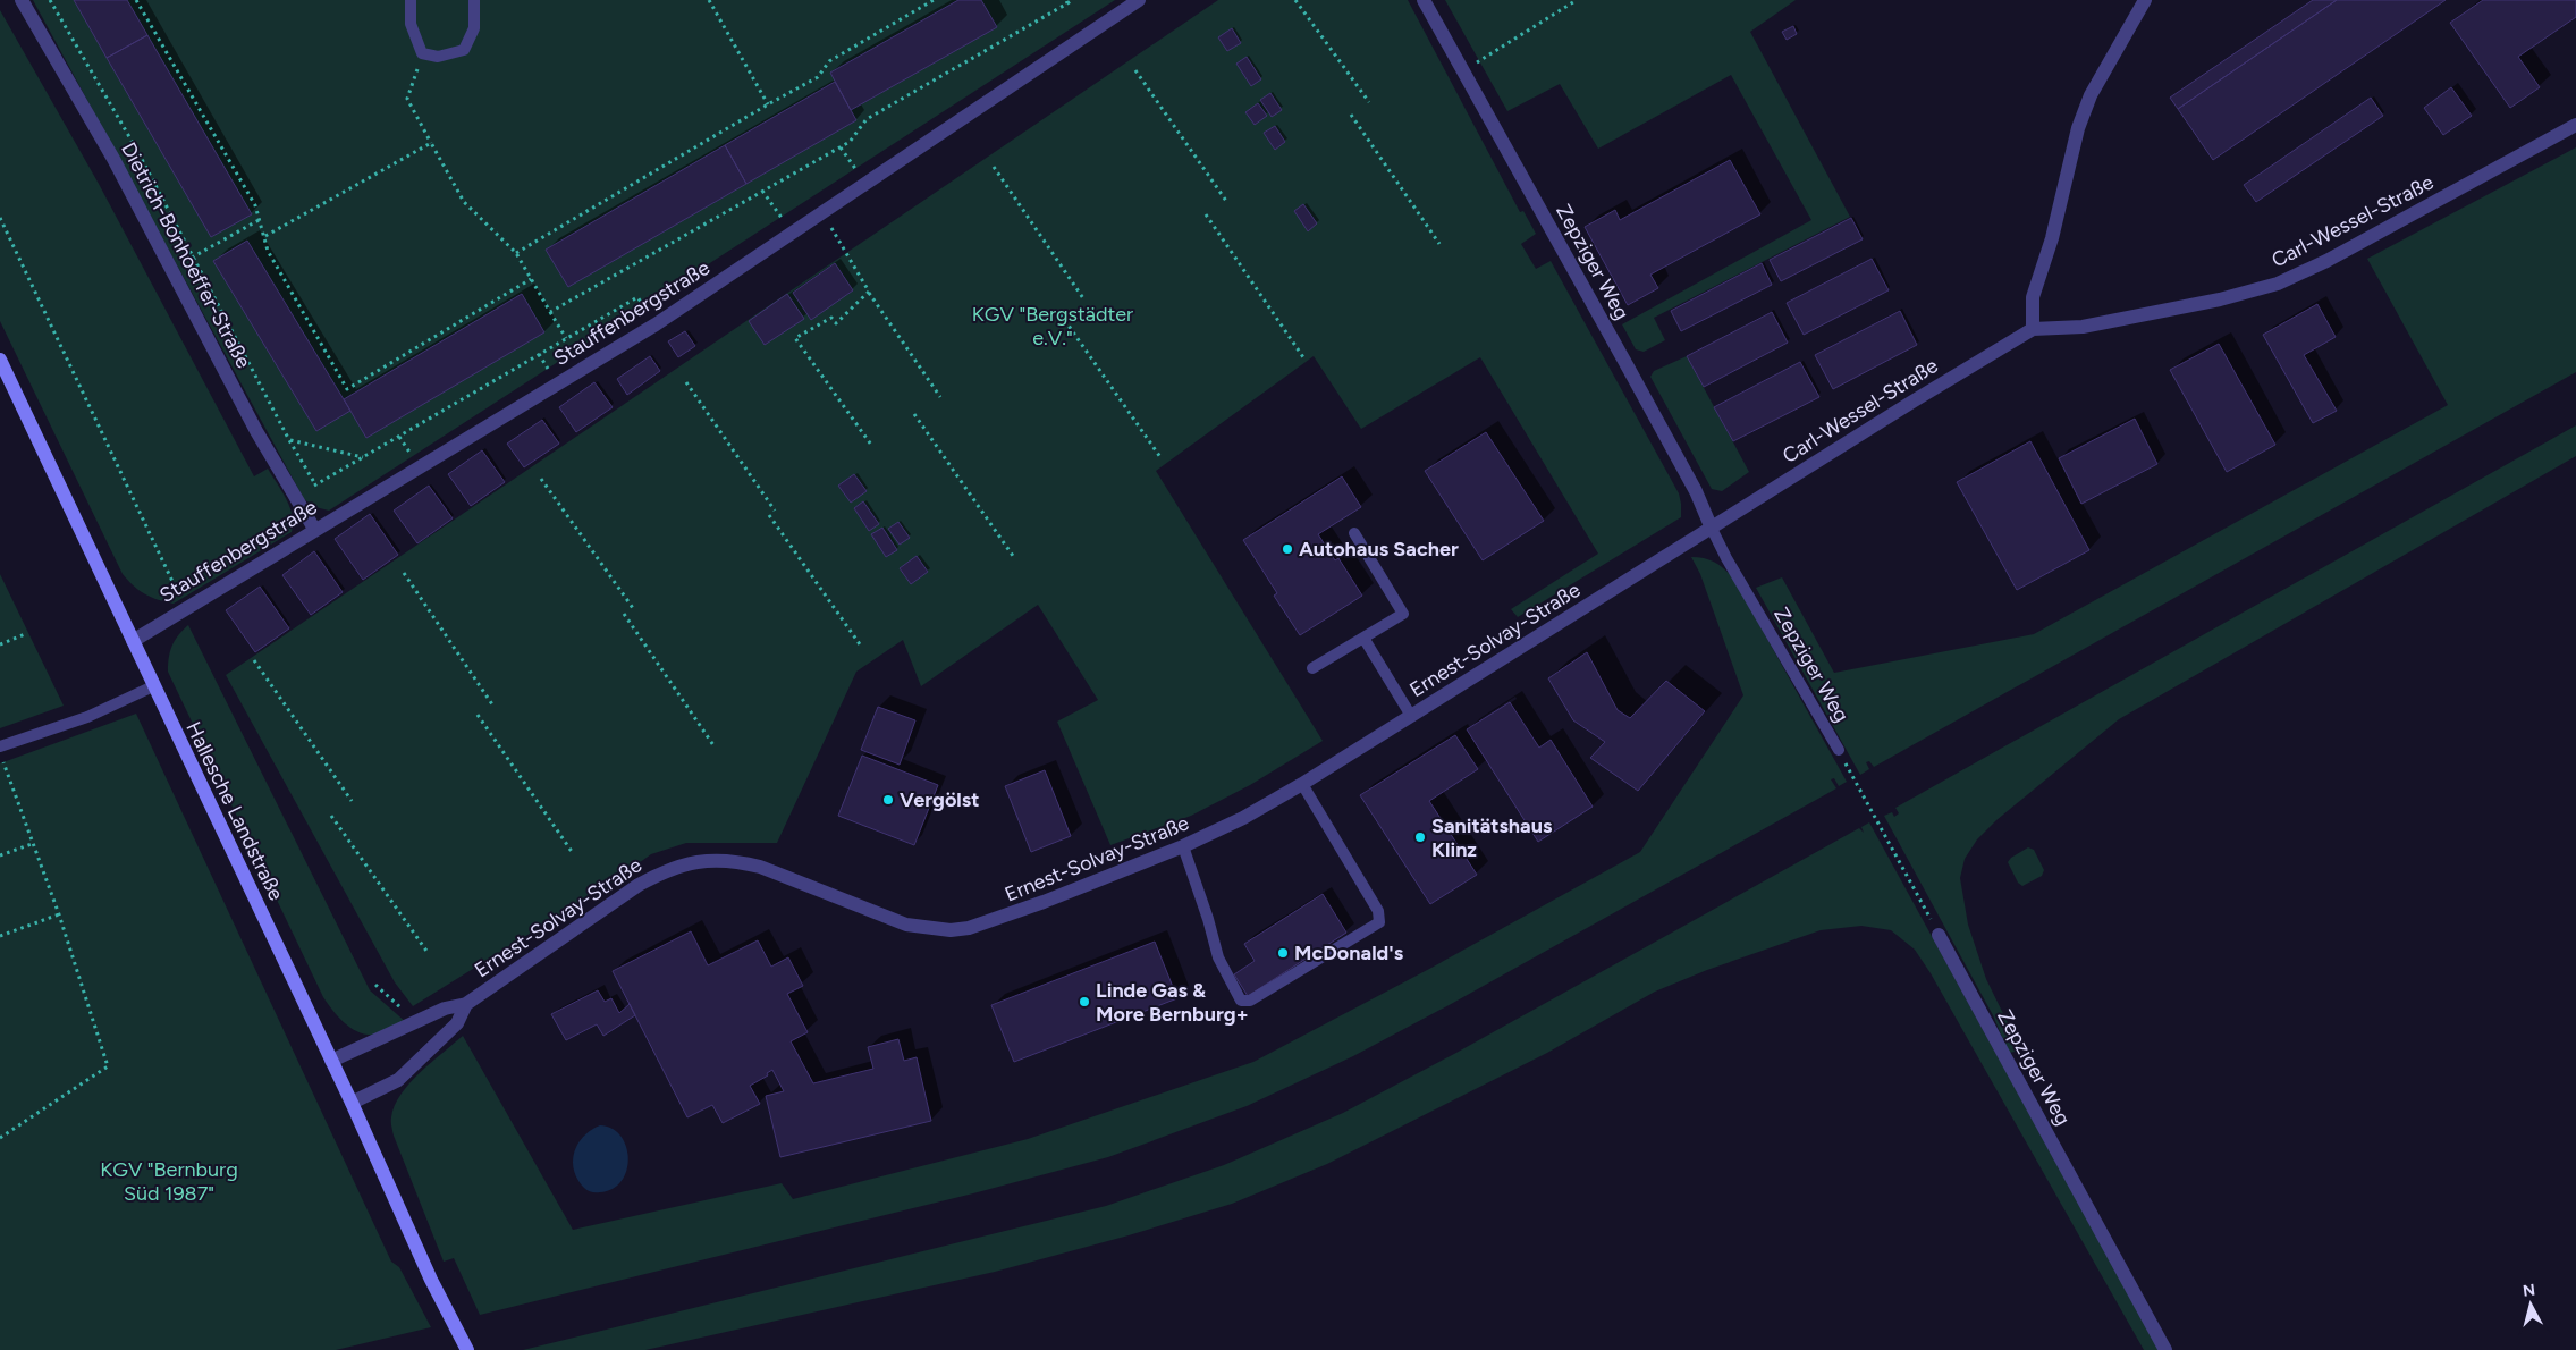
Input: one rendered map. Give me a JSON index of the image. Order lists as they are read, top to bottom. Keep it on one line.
{"streets":{"main road":["Hallesche Landstraße"],"street":["Carl-Wessel-Straße","Dietrich-Bonhoeffer-Straße","Zepziger Weg","Stauffenbergstraße","Ernest-Solvay-Straße"]},"crossings":[["Carl-Wessel-Straße","Zepziger Weg"],["Carl-Wessel-Straße","Ernest-Solvay-Straße"],["Dietrich-Bonhoeffer-Straße","Stauffenbergstraße"],["Zepziger Weg","Ernest-Solvay-Straße"],["Stauffenbergstraße","Hallesche Landstraße"],["Ernest-Solvay-Straße","Hallesche Landstraße"]],"parks":["KGV \"Bergstädter e.V.\"","KGV \"Bernburg Süd 1987\""],"places":["Autohaus Sacher","Vergölst","Sanitätshaus Klinz","McDonald's","Linde Gas & More Bernburg+"],"north":"top"}
